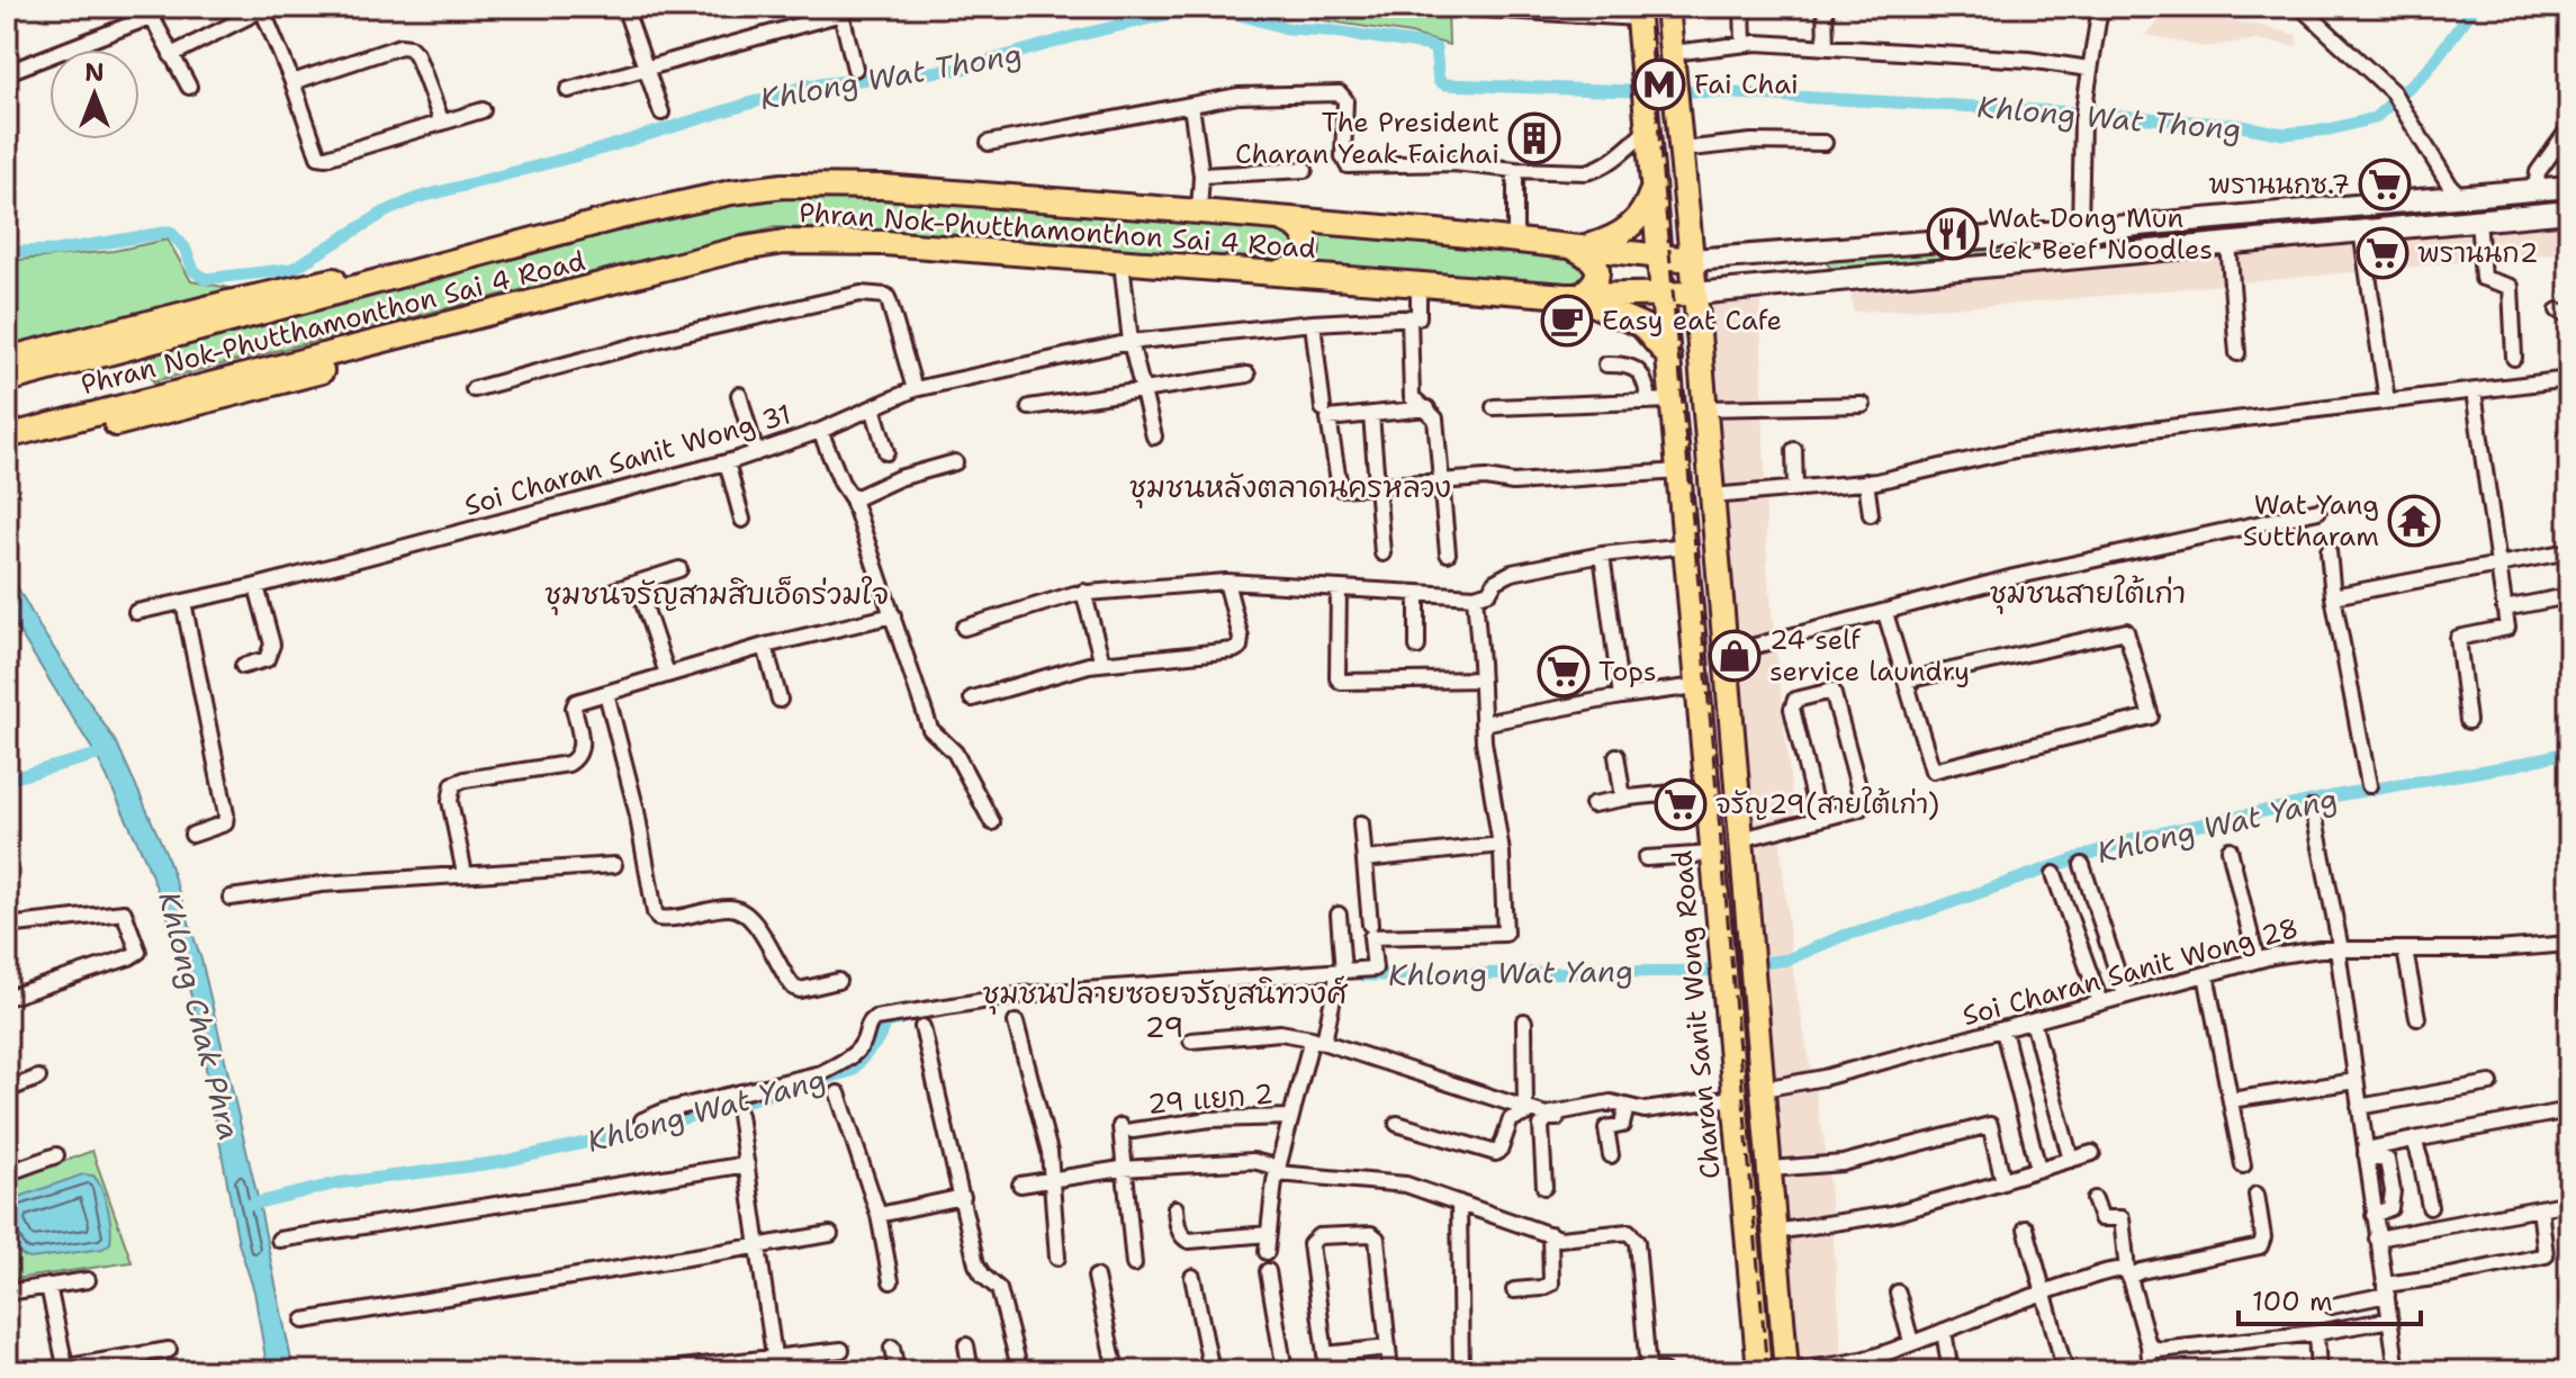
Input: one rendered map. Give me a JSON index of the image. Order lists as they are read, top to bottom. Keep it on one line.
{"streets":{"main road":["Phran Nok-Phutthamonthon Sai 4 Road","Charan Sanit Wong Road"],"street":["Soi Charan Sanit Wong 31","Soi Charan Sanit Wong 28","29 แยก 2"]},"crossings":[["Phran Nok-Phutthamonthon Sai 4 Road","Charan Sanit Wong Road"],["Soi Charan Sanit Wong 28","Charan Sanit Wong Road"]],"districts":["ชุมชนหลังตลาดนครหลวง","ชุมชนสายใต้เก่า","ชุมชนจรัญสามสิบเอ็ดร่วมใจ","ชุมชนปลายซอยจรัญสนิทวงศ์ 29"],"water":["Khlong Wat Thong","Khlong Wat Yang","Khlong Chak Phra"],"places":{"metro station":["Fai Chai"],"building":["The President Charan Yeak Faichai"],"supermarket":["พรานนกซ.7","พรานนก2","Tops","จรัญ29(สายใต้เก่า)"],"restaurant":["Wat Dong Mun Lek Beef Noodles"],"cafe":["Easy eat Cafe"],"temple":["Wat Yang Suttharam"],"shop":["24 self service laundry"]},"scale_bar":"100 m","north":"top"}
